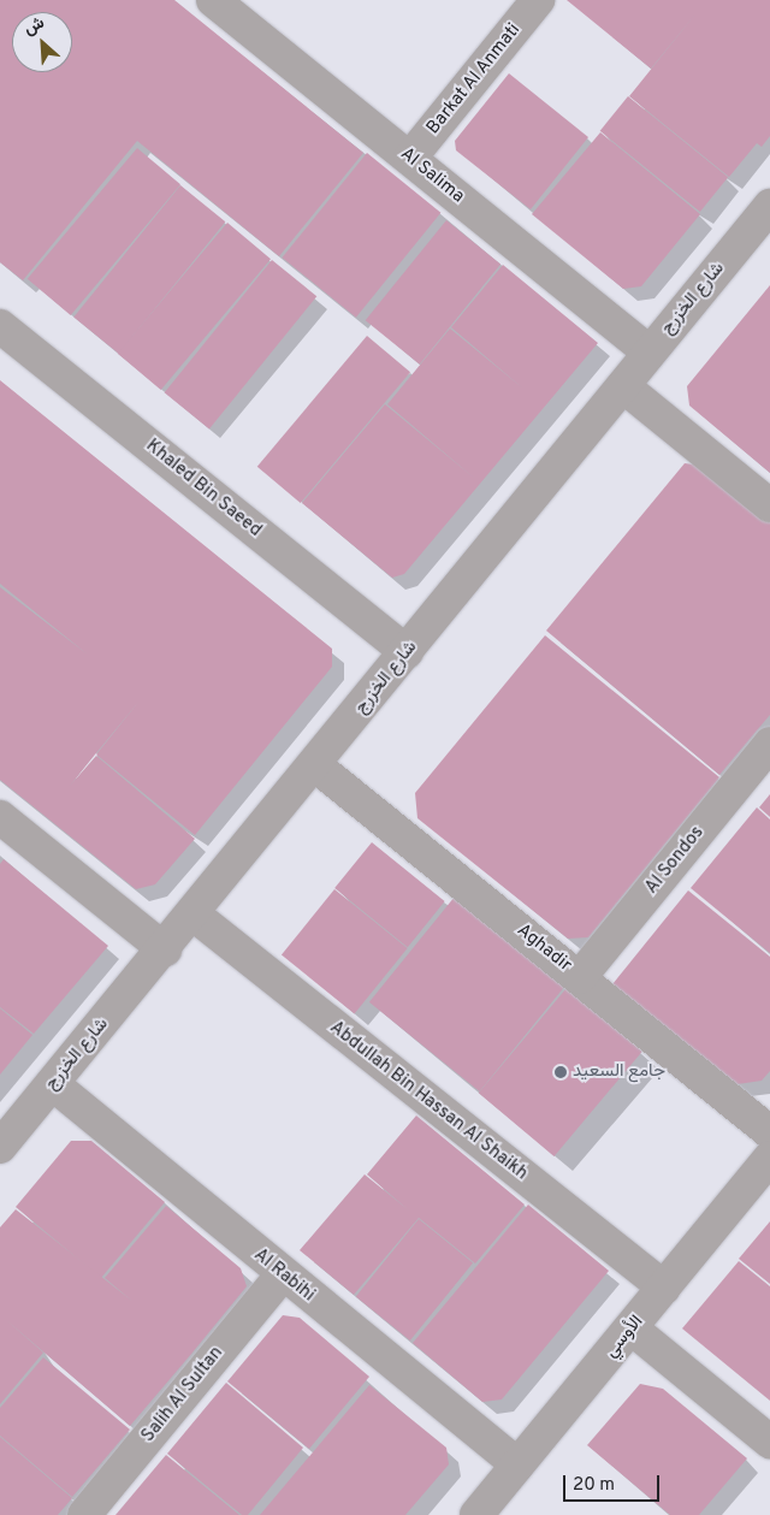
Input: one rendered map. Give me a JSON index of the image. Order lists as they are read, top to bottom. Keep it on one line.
{"streets":{"street":["Barkat Al Anmati","Al Salima","شارع الخزرج","Khaled Bin Saeed","Al Sondos","Aghadir","Abdullah Bin Hassan Al Shaikh","Al Rabihi","الأوسي","Salih Al Sultan"]},"crossings":[["Barkat Al Anmati","Al Salima"],["Al Salima","شارع الخزرج"],["شارع الخزرج","Khaled Bin Saeed"],["شارع الخزرج","Aghadir"],["شارع الخزرج","Abdullah Bin Hassan Al Shaikh"],["شارع الخزرج","Al Rabihi"],["Al Sondos","Aghadir"],["Abdullah Bin Hassan Al Shaikh","الأوسي"],["Al Rabihi","الأوسي"],["Al Rabihi","Salih Al Sultan"]],"places":["جامع السعيد"],"scale_bar":"20 m","north":"top left"}
